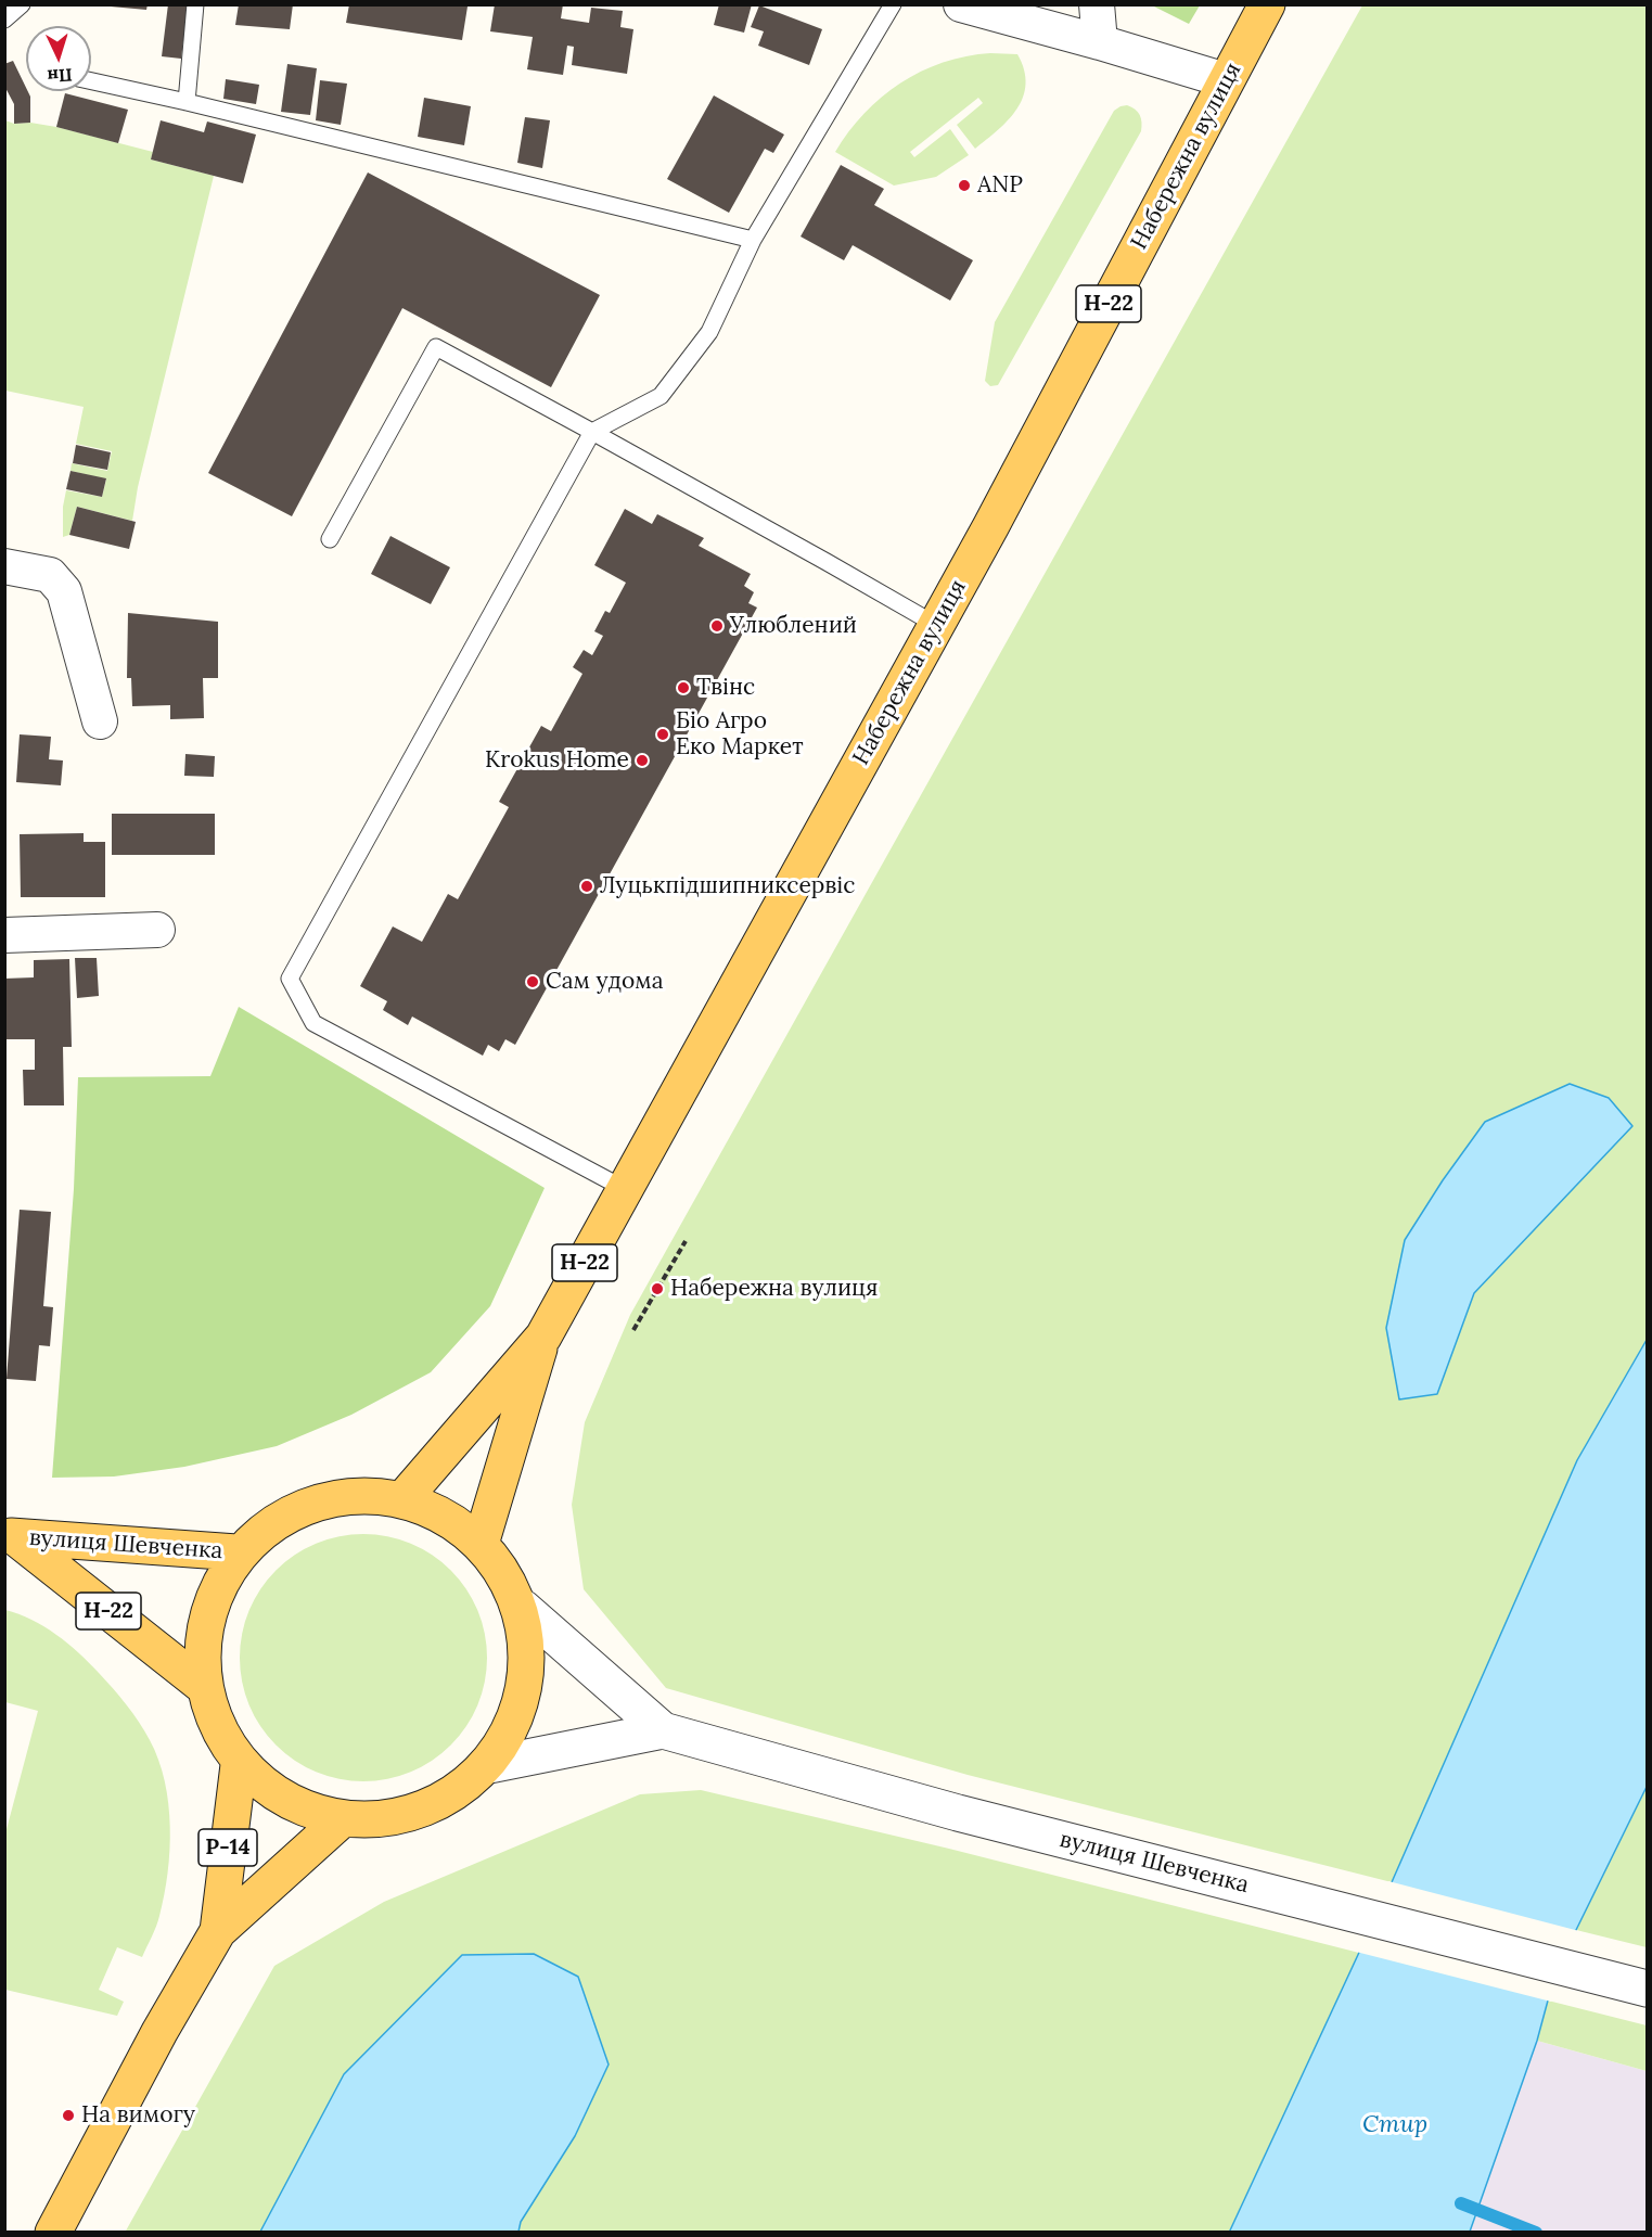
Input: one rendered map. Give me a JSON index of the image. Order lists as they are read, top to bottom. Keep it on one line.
{"streets":{"main road":["Набережна вулиця","Н-22","вулиця Шевченка","Р-14"]},"crossings":[["Набережна вулиця","Н-22"],["Н-22","вулиця Шевченка"],["Н-22","Р-14"]],"water":["Стир"],"places":["ANP","Улюблений","Твінс","Біо Агро Еко Маркет","Krokus Home","Луцькпідшипниксервіс","Сам удома","Набережна вулиця","На вимогу"],"north":"bottom"}
